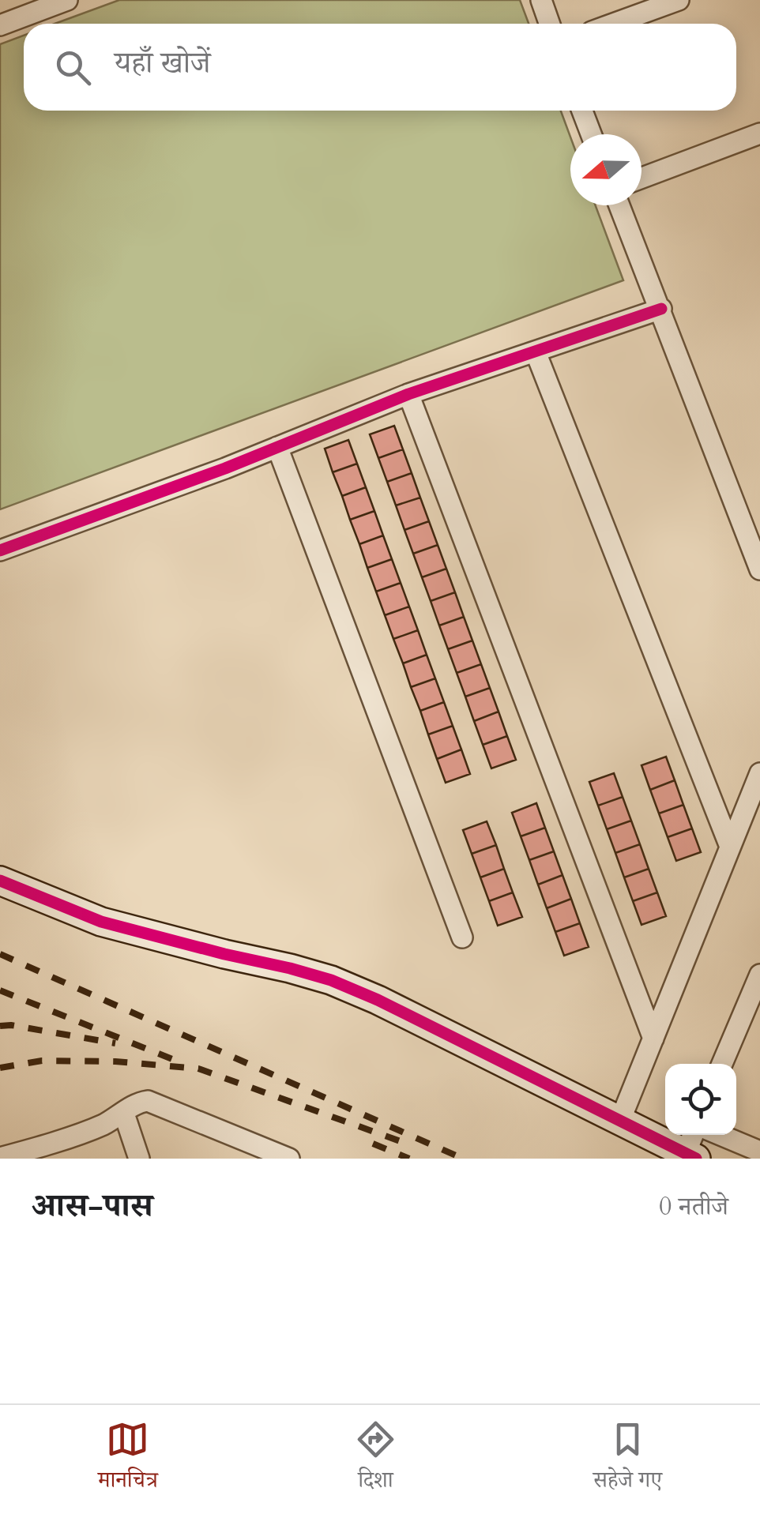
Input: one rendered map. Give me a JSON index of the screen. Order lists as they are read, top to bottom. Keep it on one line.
{"north":"left","page":{"search":"यहाँ खोजें","heading":["आस-पास","0 नतीजे"],"nav":["मानचित्र","दिशा","सहेजे गए"]}}
